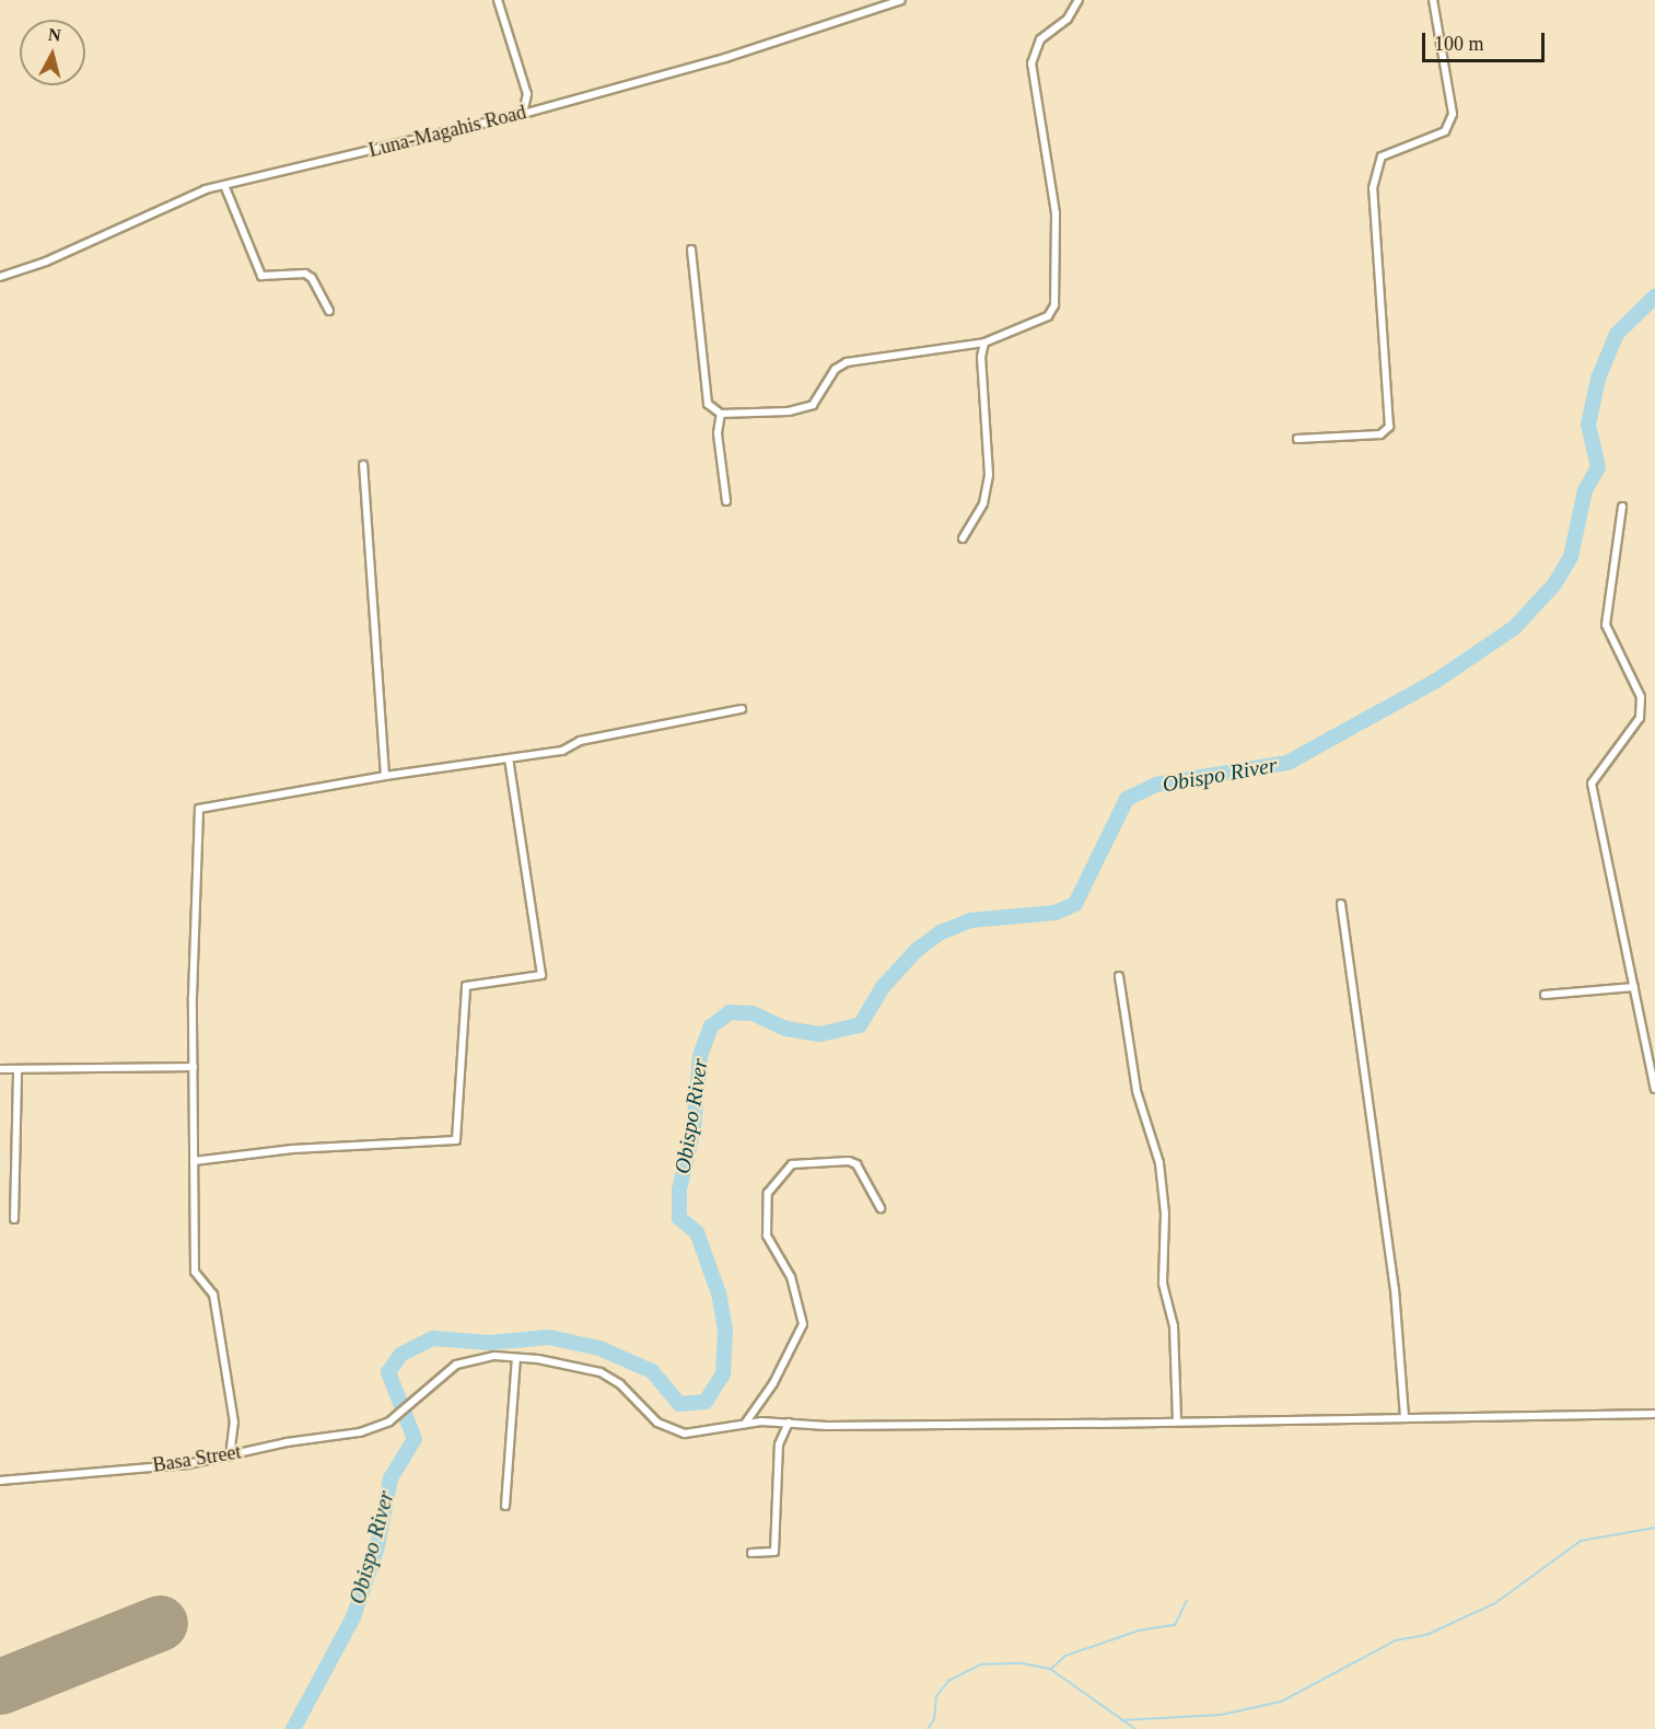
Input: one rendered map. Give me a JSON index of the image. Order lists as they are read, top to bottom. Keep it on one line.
{"streets":{"street":["Luna-Magahis Road","Basa Street"]},"water":["Obispo River"],"scale_bar":"100 m","north":"top"}
